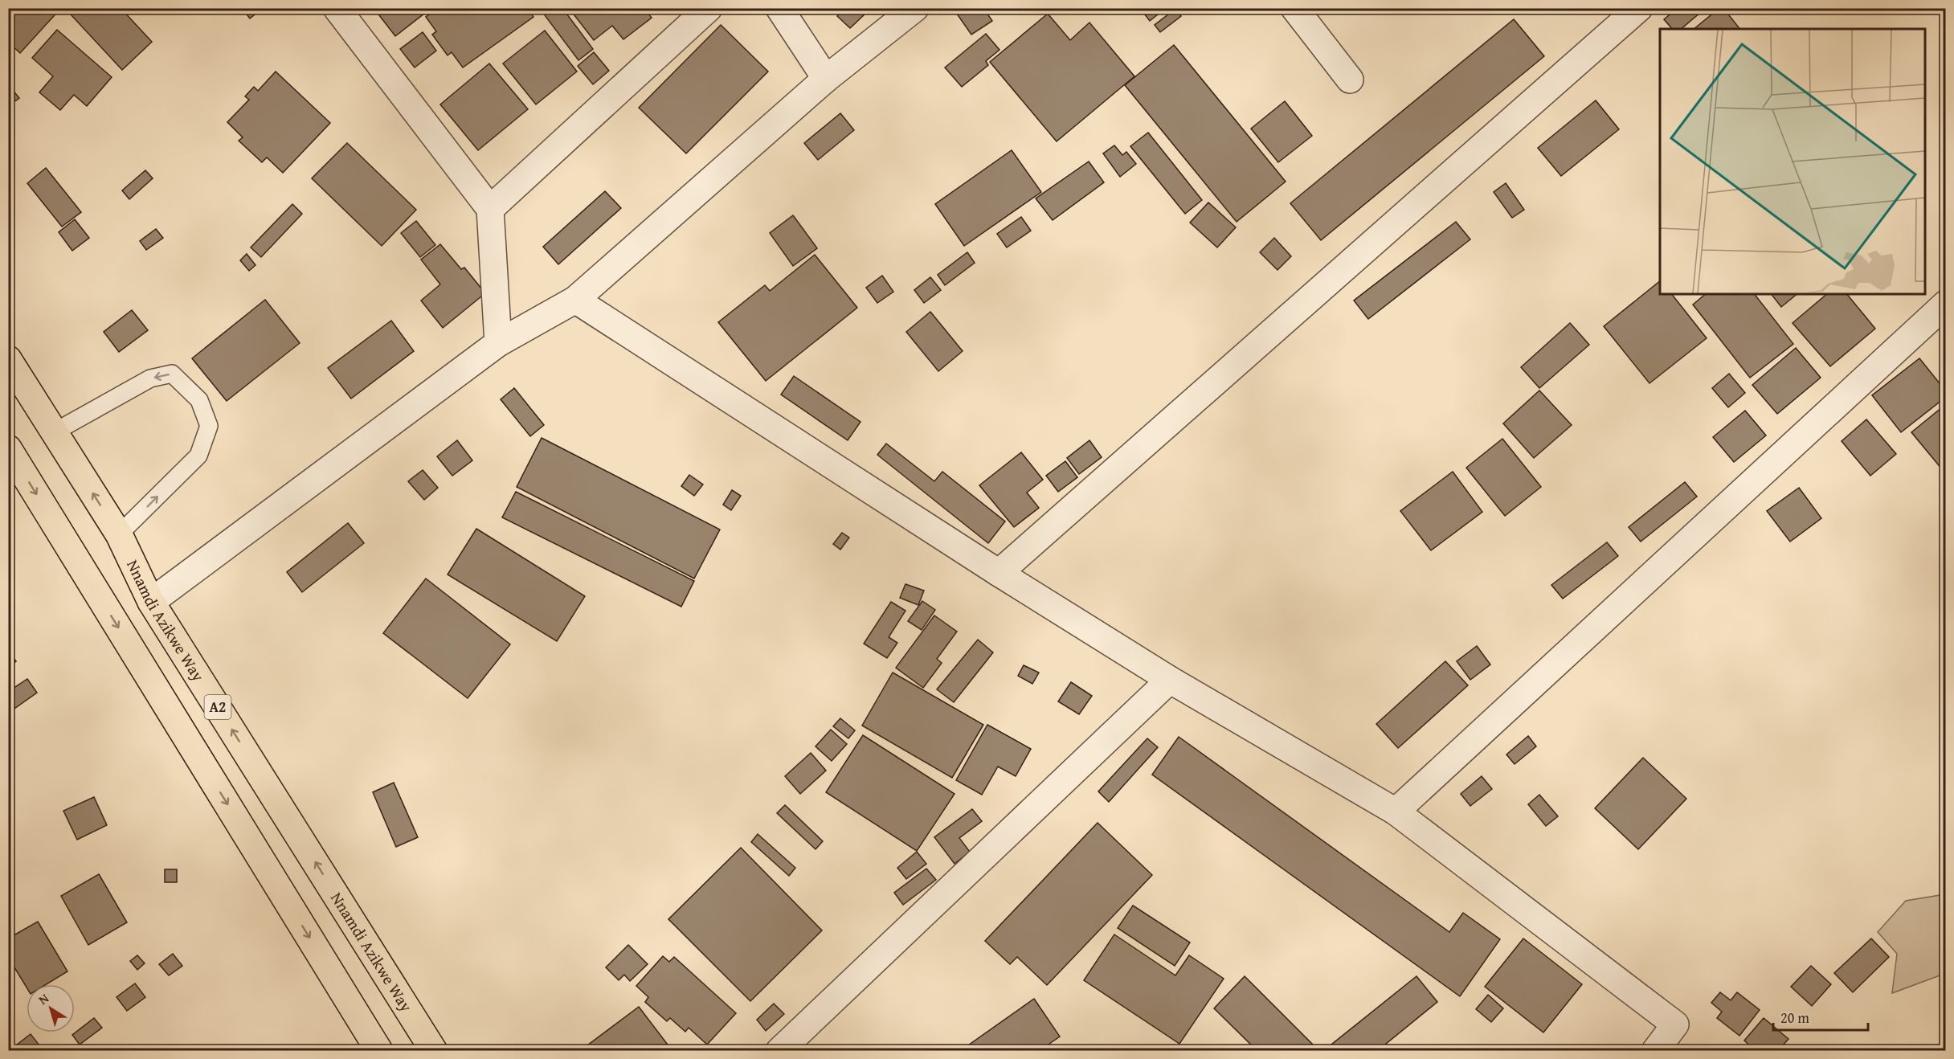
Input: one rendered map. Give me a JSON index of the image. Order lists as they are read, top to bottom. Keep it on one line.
{"streets":{"highway":["Nnamdi Azikwe Way","A2"]},"scale_bar":"20 m","north":"top left"}
